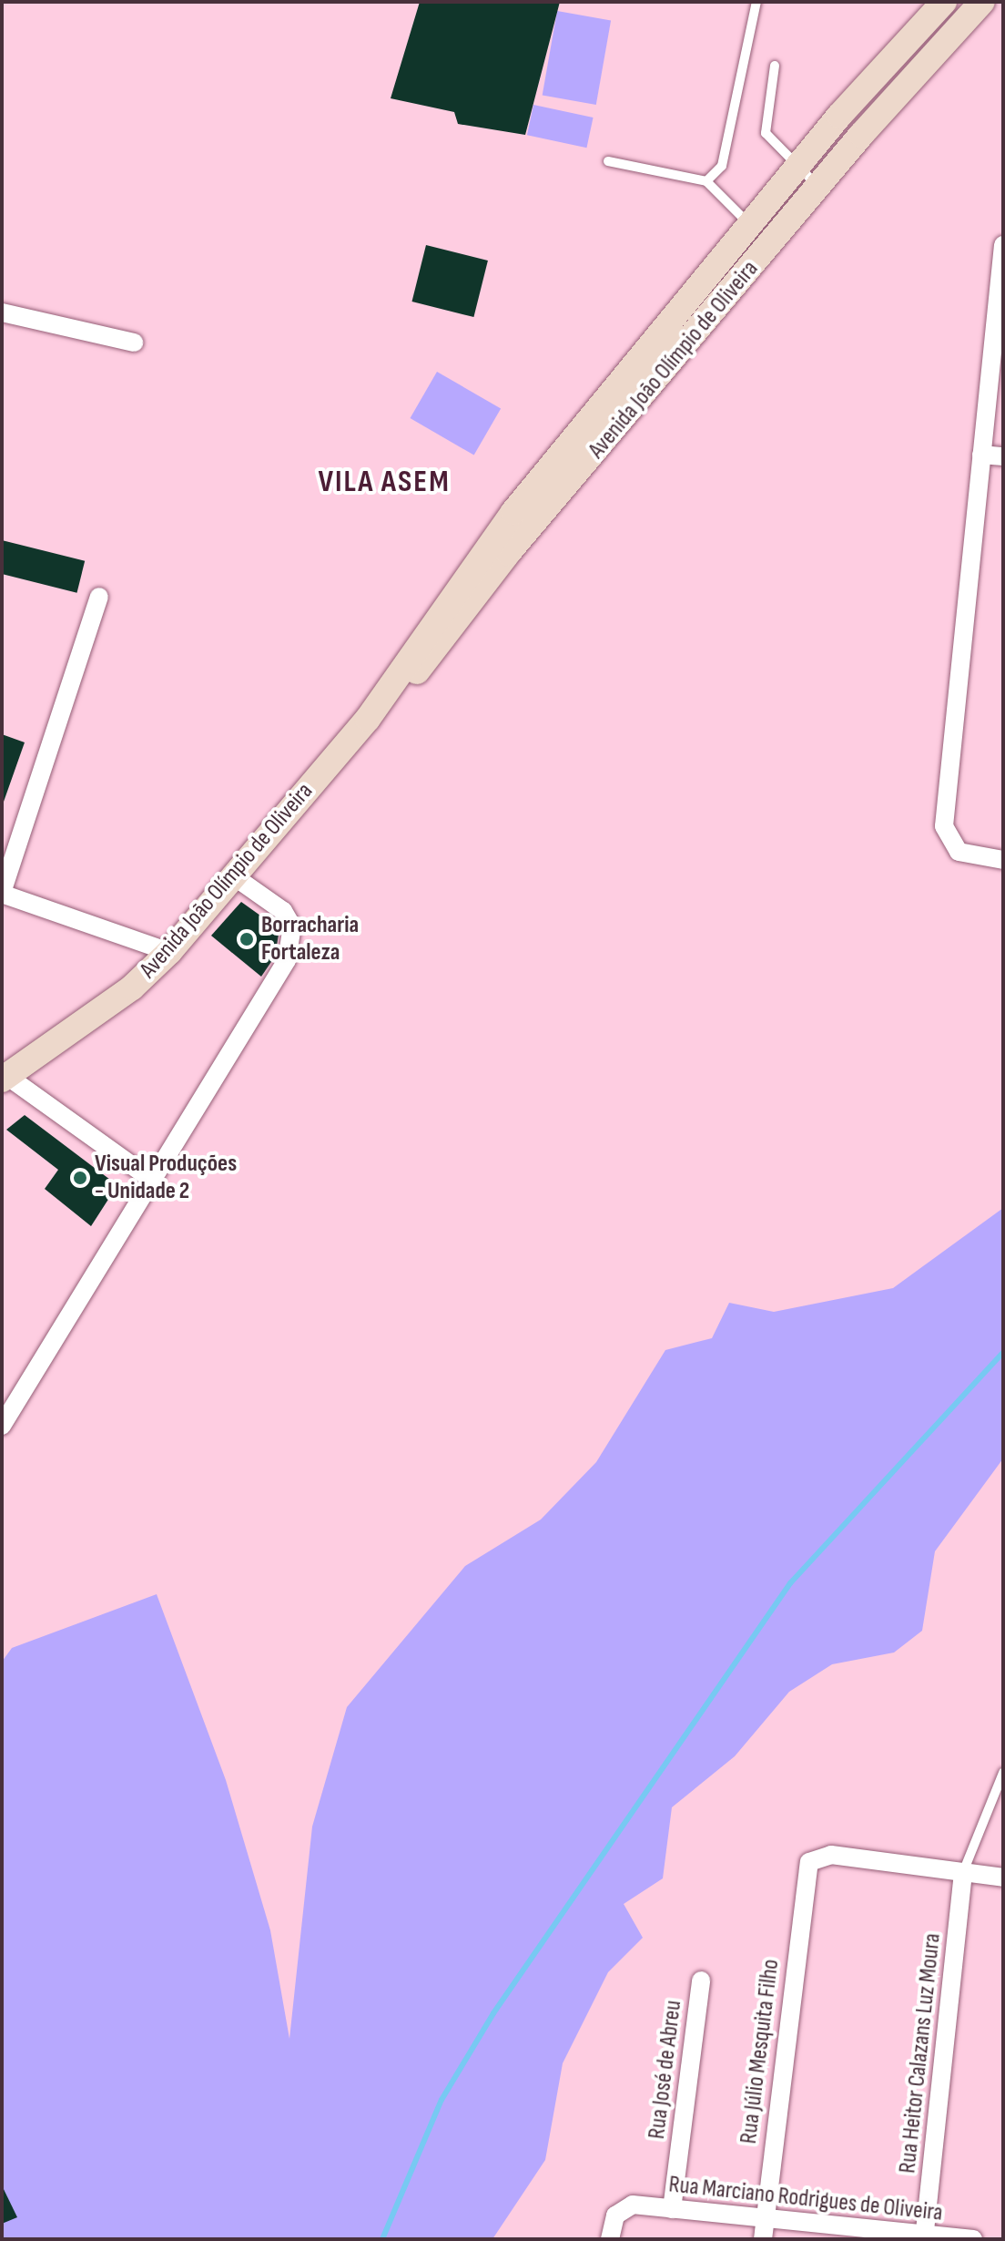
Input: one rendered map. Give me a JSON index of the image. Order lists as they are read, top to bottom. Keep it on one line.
{"streets":{"main road":["Avenida João Olímpio de Oliveira"],"street":["Rua Júlio Mesquita Filho","Rua Heitor Calazans Luz Moura","Rua José de Abreu","Rua Marciano Rodrigues de Oliveira"]},"crossings":[["Rua Júlio Mesquita Filho","Rua Heitor Calazans Luz Moura"],["Rua Júlio Mesquita Filho","Rua Marciano Rodrigues de Oliveira"],["Rua Heitor Calazans Luz Moura","Rua Marciano Rodrigues de Oliveira"],["Rua José de Abreu","Rua Marciano Rodrigues de Oliveira"]],"districts":["VILA ASEM"],"places":["Borracharia Fortaleza","Visual Produções - Unidade 2"]}
